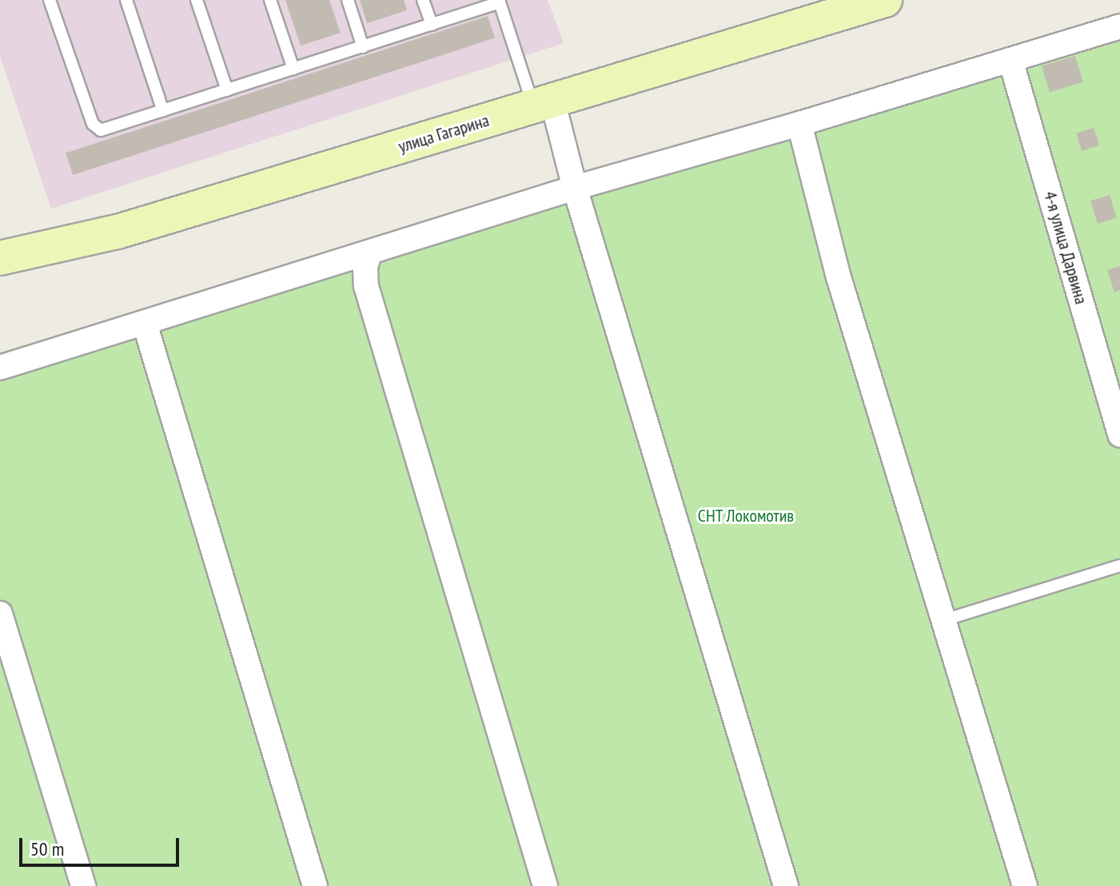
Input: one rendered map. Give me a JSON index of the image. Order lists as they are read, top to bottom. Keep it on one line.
{"streets":{"main road":["улица Гагарина"],"street":["4-я улица Дарвина"]},"parks":["СНТ Локомотив"],"scale_bar":"50 m"}
